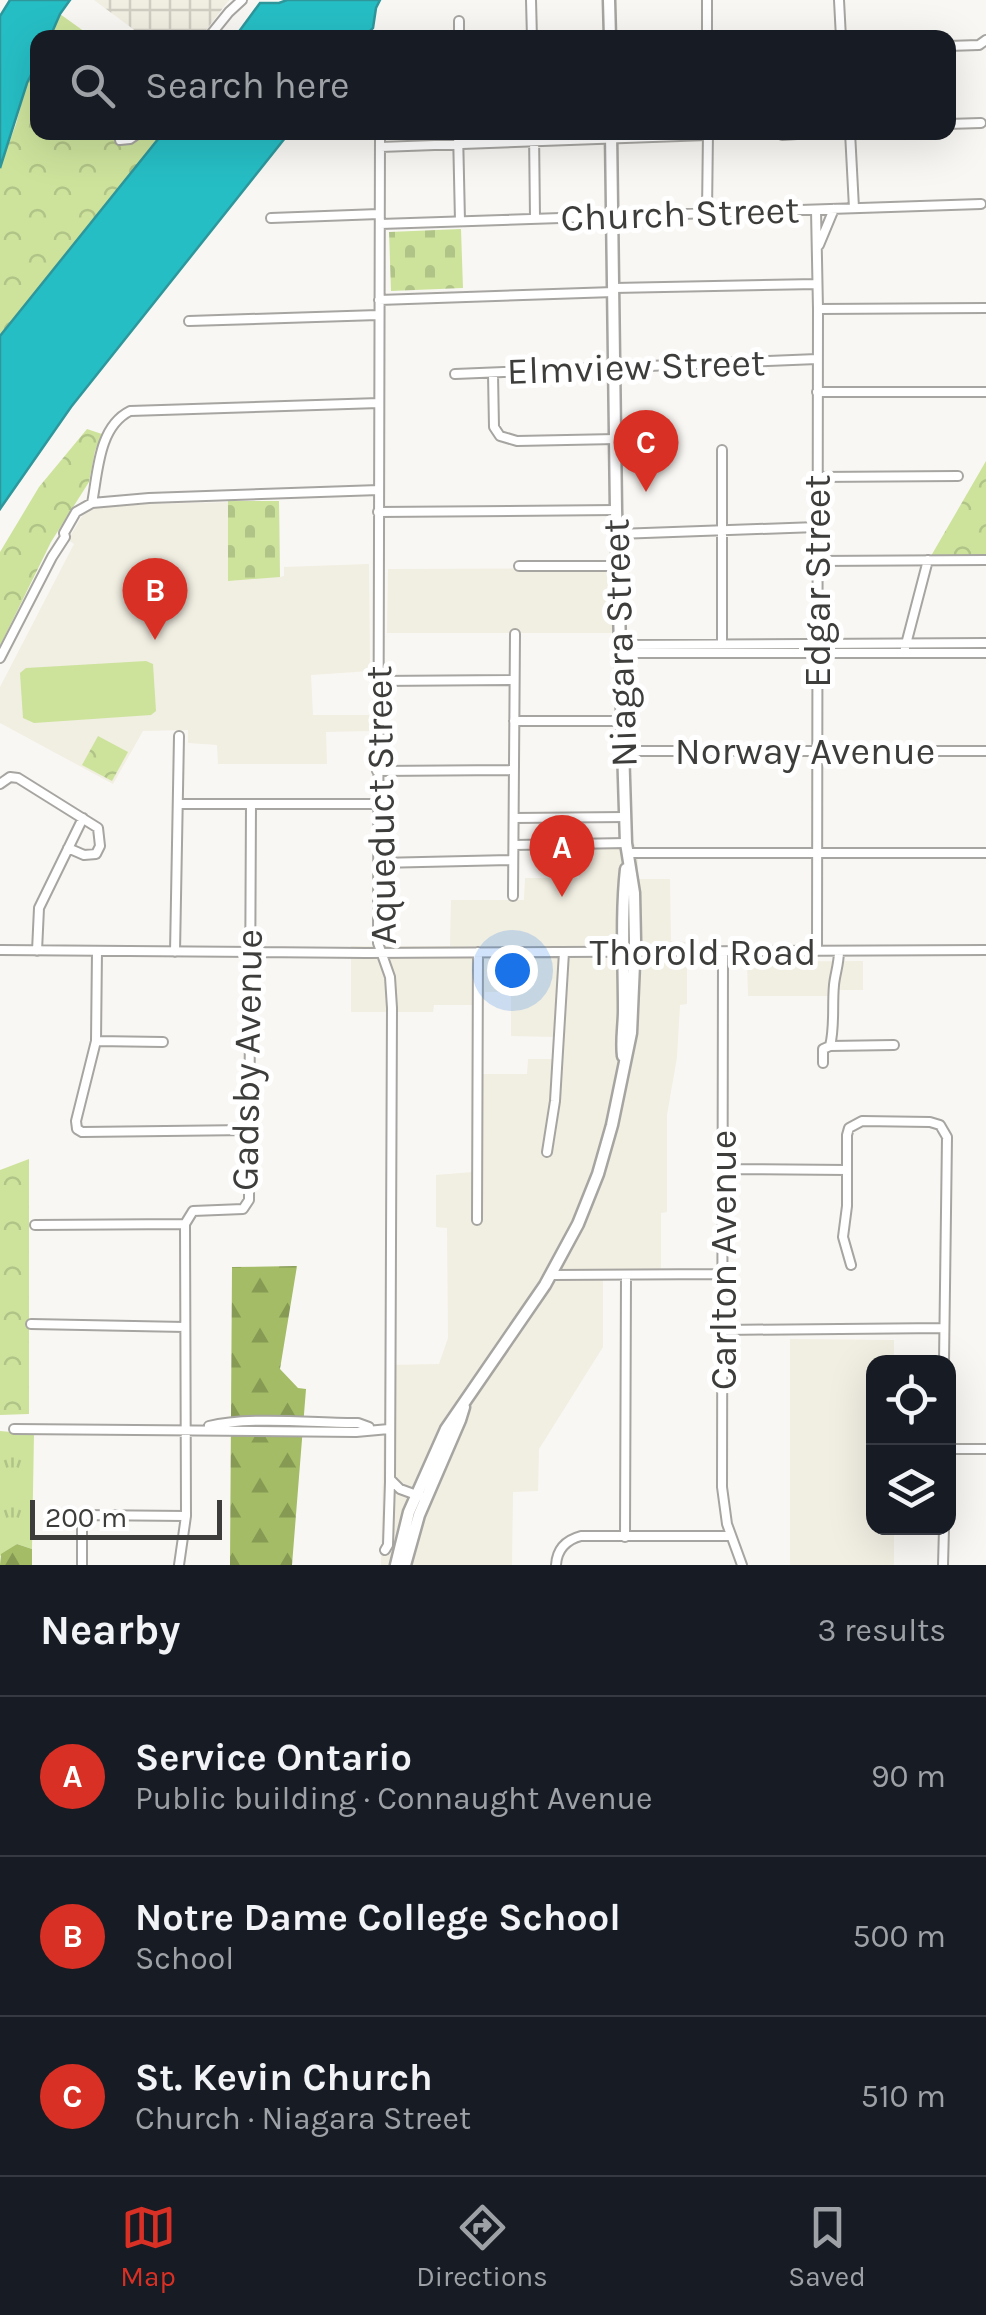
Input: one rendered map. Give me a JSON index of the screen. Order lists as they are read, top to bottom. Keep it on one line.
{"streets":{"main road":["Niagara Street"],"street":["Church Street","Elmview Street","Edgar Street","Norway Avenue","Aqueduct Street","Thorold Road","Gadsby Avenue","Carlton Avenue"]},"crossings":[["Church Street","Edgar Street"],["Church Street","Niagara Street"],["Church Street","Aqueduct Street"],["Elmview Street","Edgar Street"],["Elmview Street","Niagara Street"],["Edgar Street","Norway Avenue"],["Edgar Street","Thorold Road"],["Niagara Street","Norway Avenue"],["Niagara Street","Thorold Road"],["Aqueduct Street","Thorold Road"],["Thorold Road","Gadsby Avenue"],["Thorold Road","Carlton Avenue"]],"scale_bar":"200 m","page":{"search":"Search here","pins":["C","B","A"],"scale":"200 m","heading":["Nearby","3 results"],"list":[{"mark":"A","name":"Service Ontario","note":"Public building · Connaught Avenue","value":"90 m"},{"mark":"B","name":"Notre Dame College School","note":"School","value":"500 m"},{"mark":"C","name":"St. Kevin Church","note":"Church · Niagara Street","value":"510 m"}],"nav":["Map","Directions","Saved"]}}
